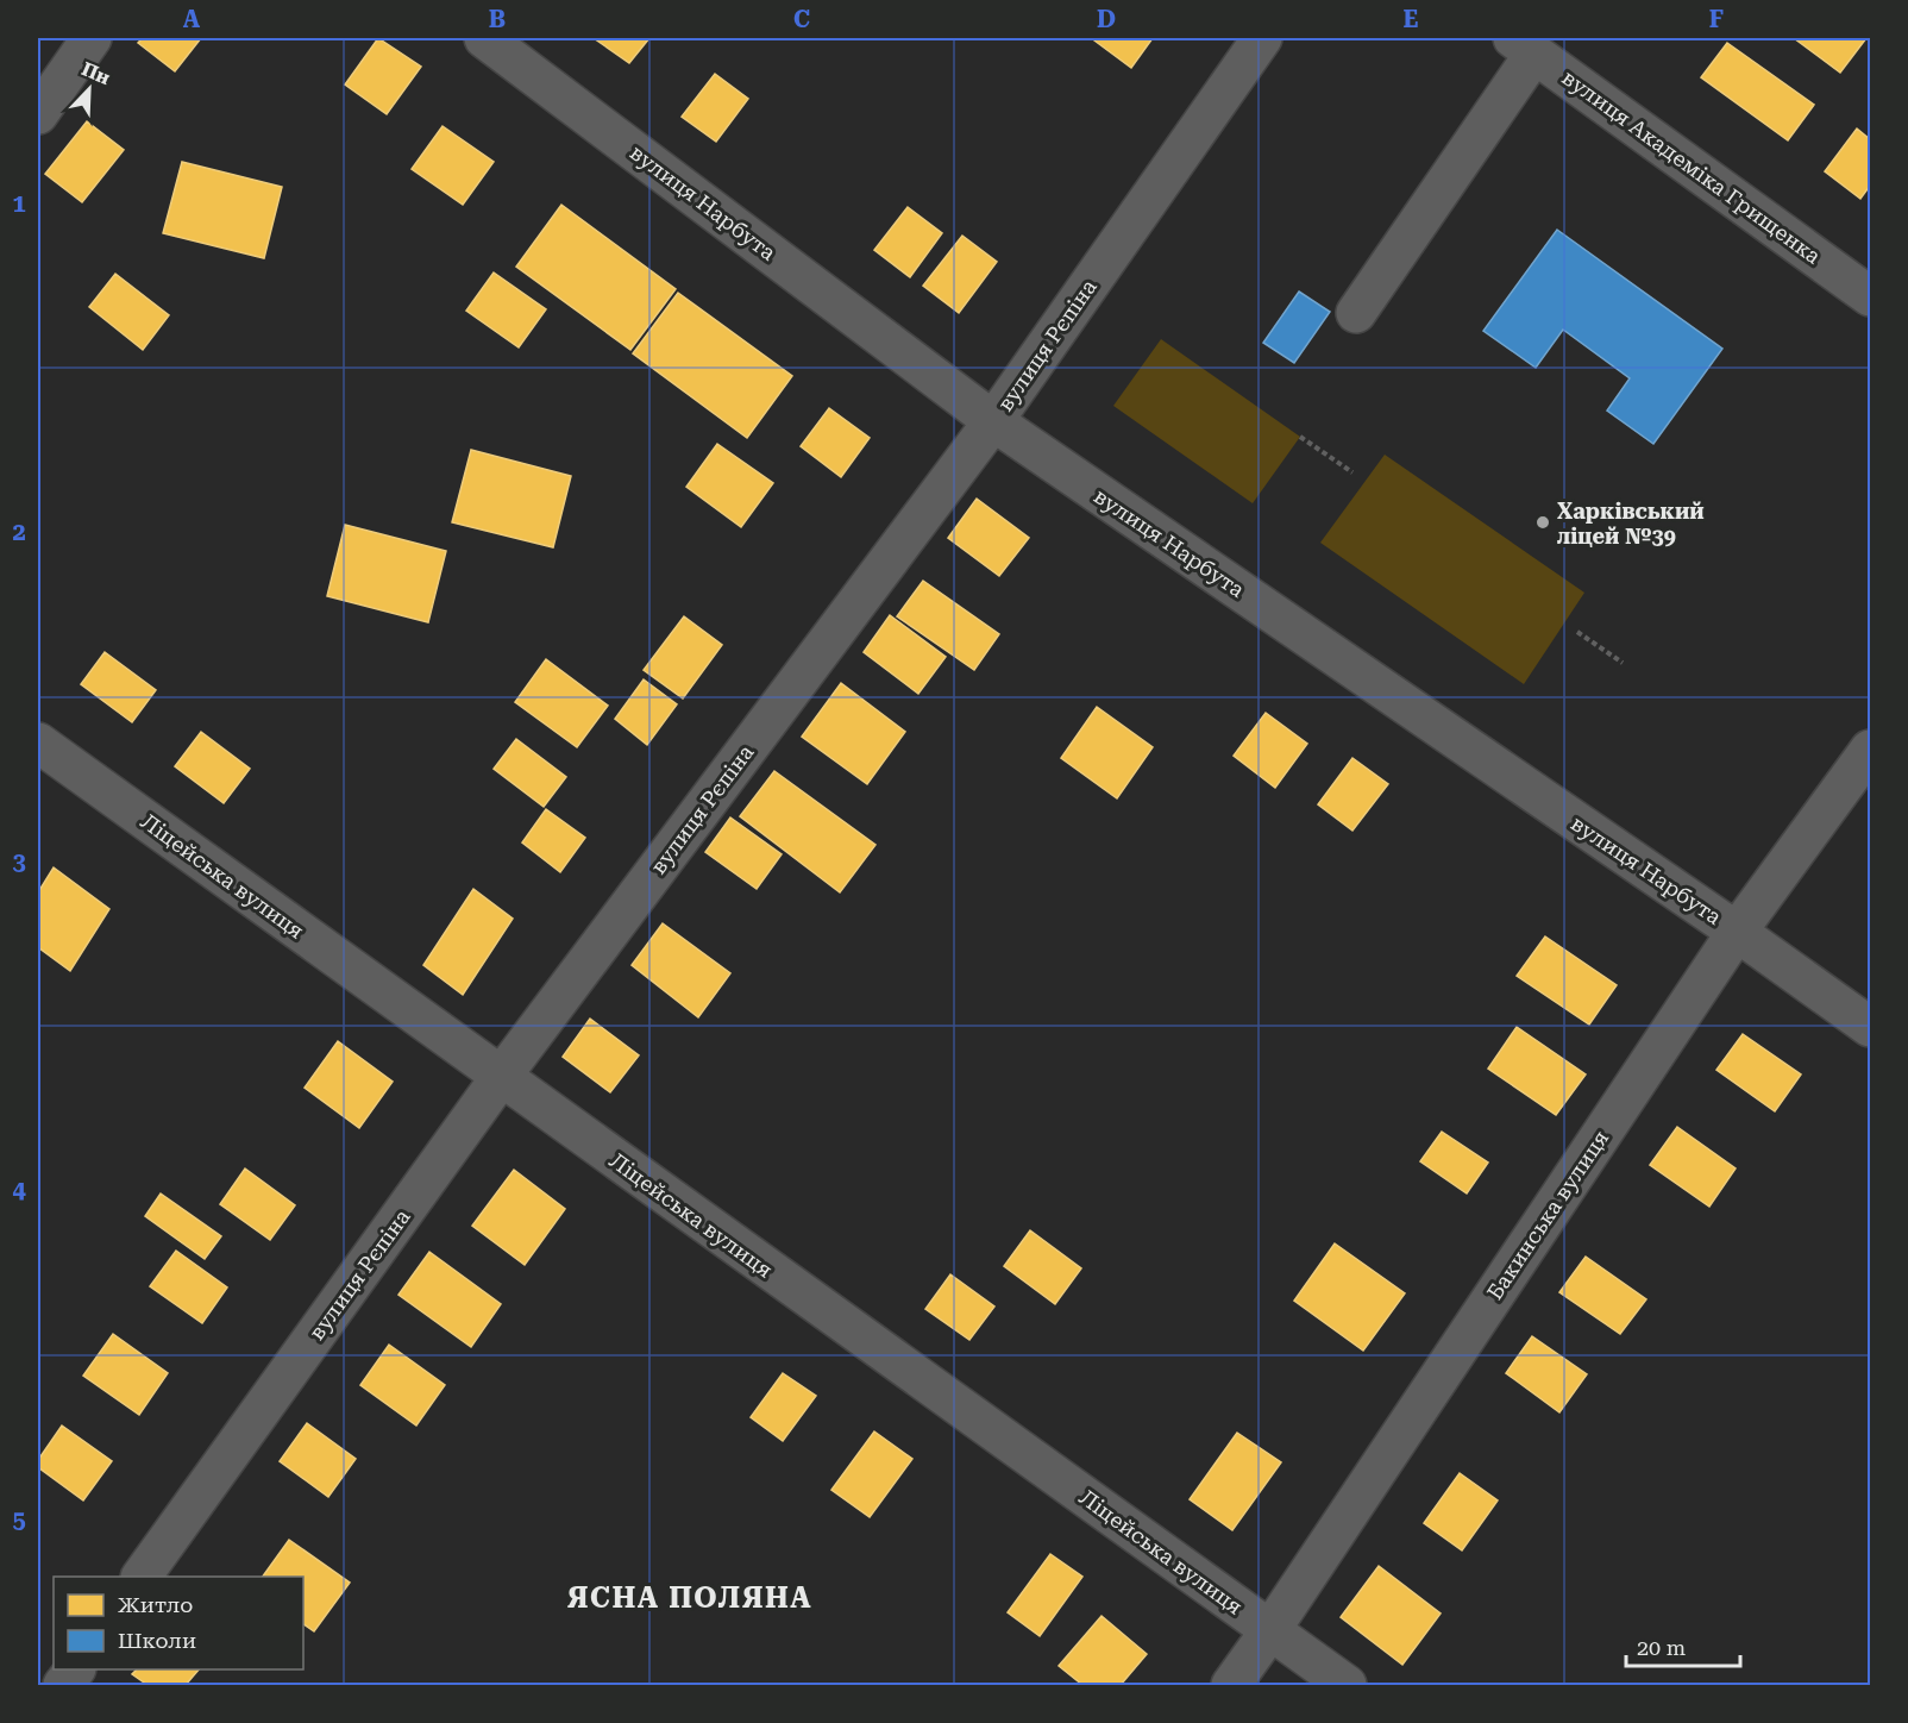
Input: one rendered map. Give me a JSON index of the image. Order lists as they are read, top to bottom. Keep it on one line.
{"streets":{"street":["вулиця Академіка Грищенка","вулиця Нарбута","вулиця Рєпіна","Ліцейська вулиця","Бакинська вулиця"]},"crossings":[["вулиця Нарбута","вулиця Рєпіна"],["вулиця Нарбута","Бакинська вулиця"],["вулиця Рєпіна","Ліцейська вулиця"],["Ліцейська вулиця","Бакинська вулиця"]],"districts":["ЯСНА ПОЛЯНА"],"places":["Харківський ліцей №39"],"legend":["Житло","Школи"],"scale_bar":"20 m","north":"top right","grid":{"columns":["A","B","C","D","E","F"],"rows":["1","2","3","4","5"]}}
